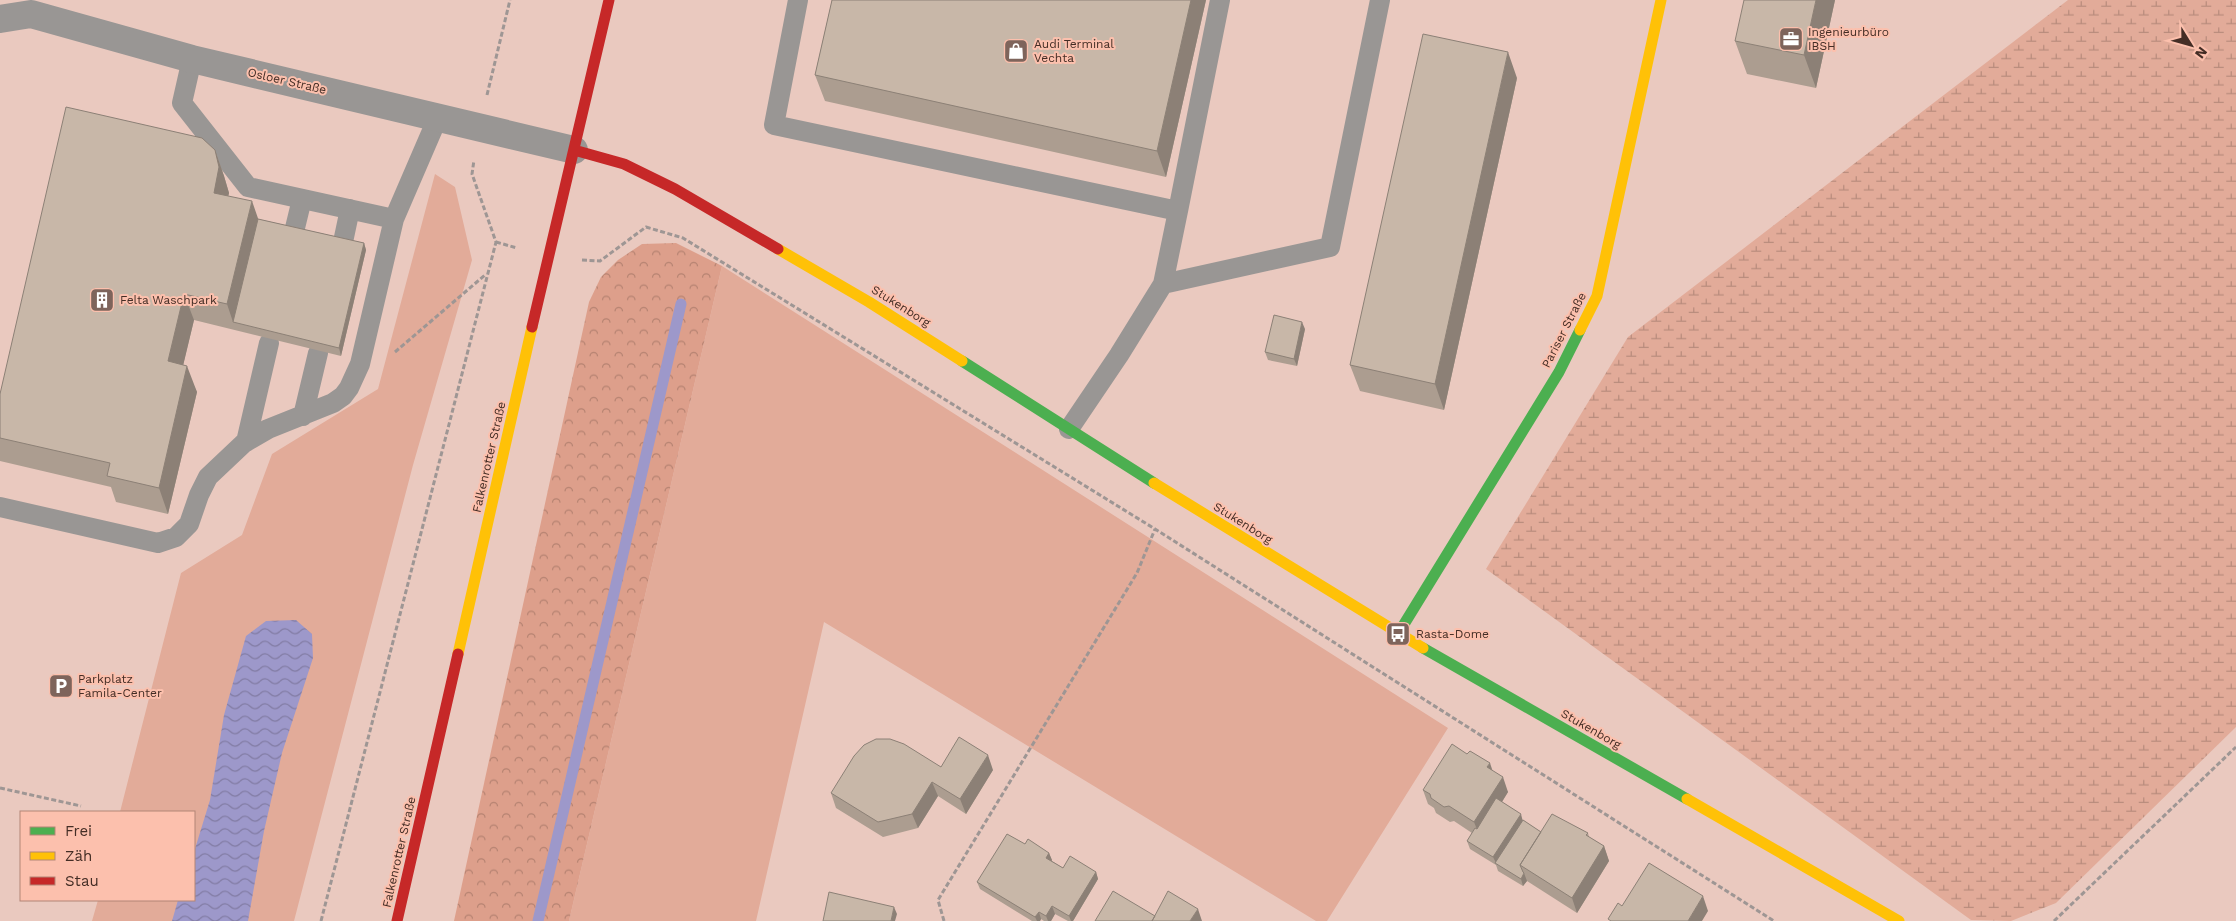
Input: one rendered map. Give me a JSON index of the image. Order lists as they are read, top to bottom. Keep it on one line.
{"streets":{"street":["Osloer Straße","Stukenborg","Pariser Straße","Falkenrotter Straße"]},"crossings":[["Osloer Straße","Stukenborg"],["Osloer Straße","Falkenrotter Straße"],["Stukenborg","Pariser Straße"],["Stukenborg","Falkenrotter Straße"]],"places":{"office":["Ingenieurbüro IBSH"],"shop":["Audi Terminal Vechta"],"building":["Felta Waschpark"],"bus stop":["Rasta-Dome"],"parking":["Parkplatz Famila-Center"]},"legend":["Frei","Zäh","Stau"],"north":"bottom right"}
